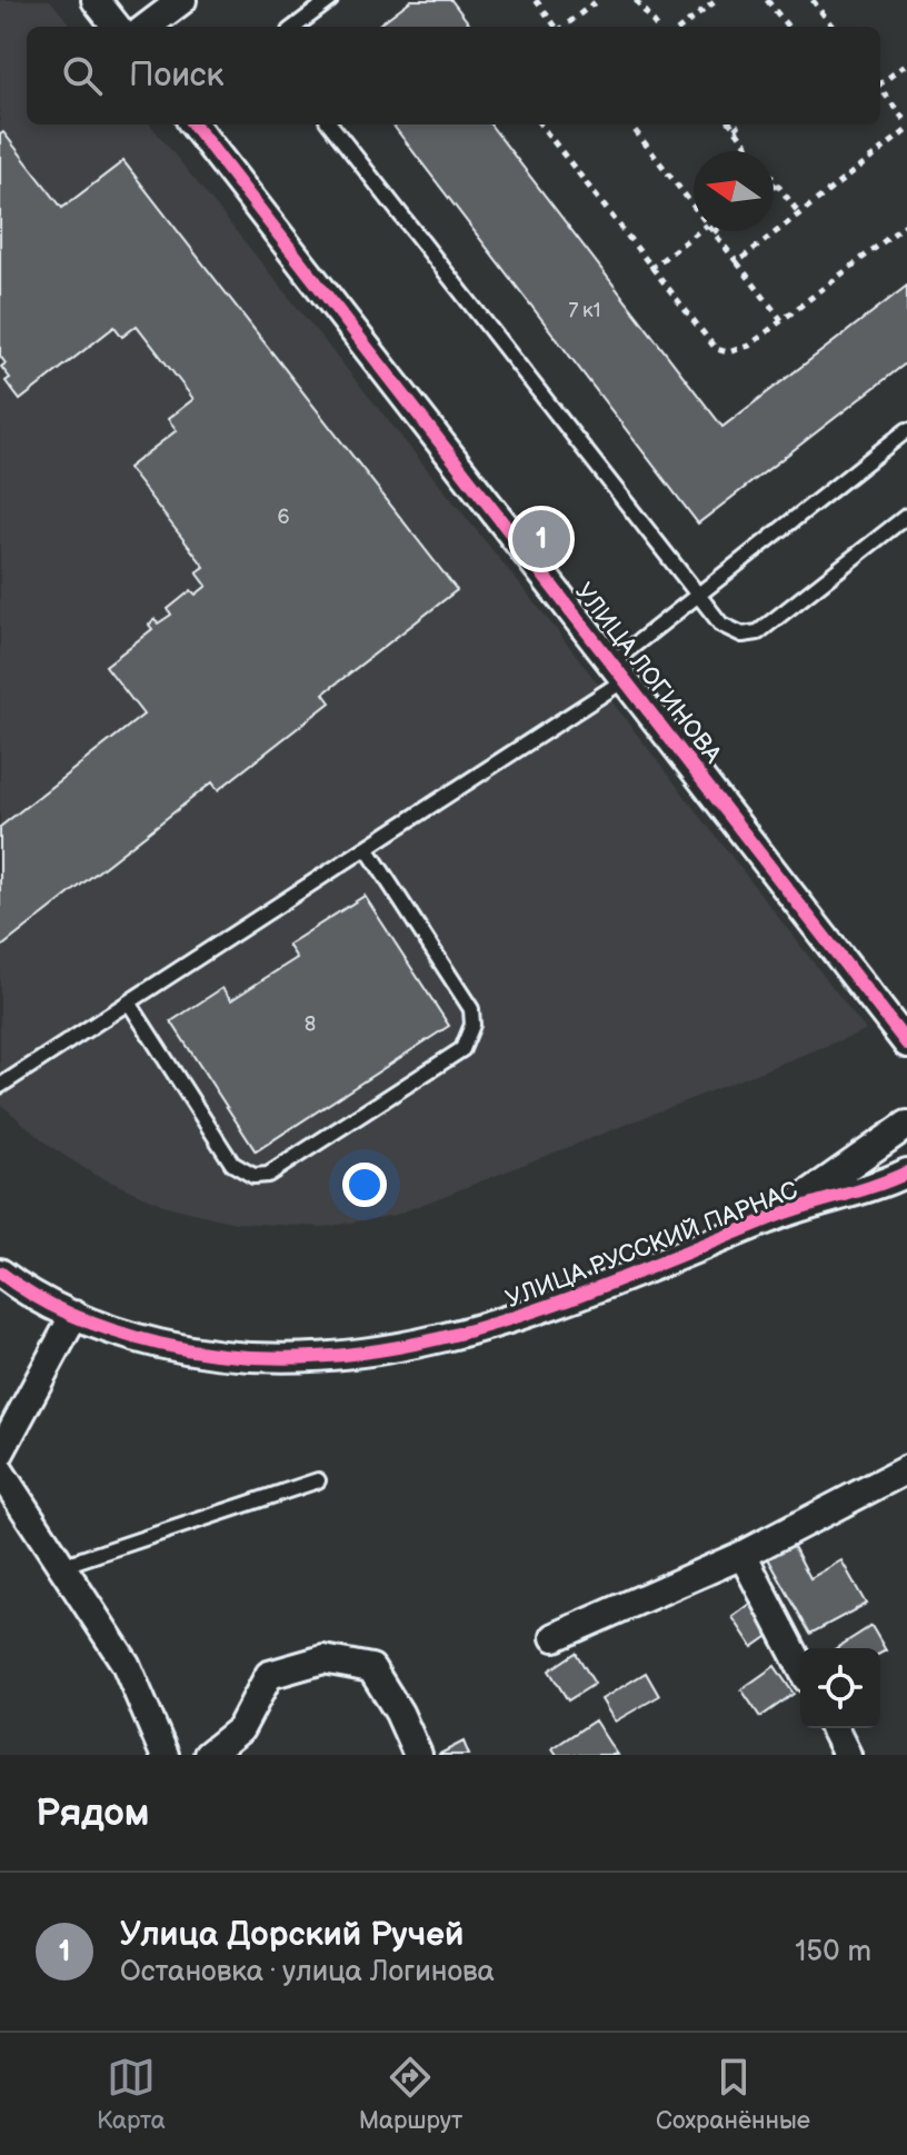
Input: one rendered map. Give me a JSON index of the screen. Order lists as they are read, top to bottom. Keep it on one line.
{"streets":{"street":["УЛИЦА ЛОГИНОВА","УЛИЦА РУССКИЙ ПАРНАС"]},"house_numbers":["7 к1","6","8"],"north":"left","page":{"search":"Поиск","pins":"1","heading":"Рядом","list":[{"mark":"1","name":"Улица Дорский Ручей","note":"Остановка · улица Логинова","value":"150 m"}],"nav":["Карта","Маршрут","Сохранённые"]}}
